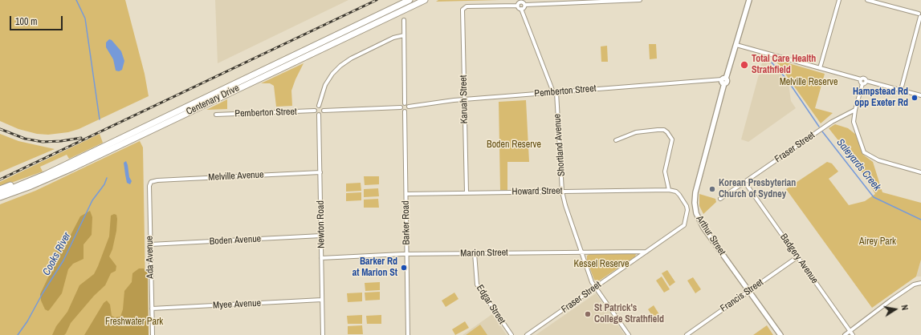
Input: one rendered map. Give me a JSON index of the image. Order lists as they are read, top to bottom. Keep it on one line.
{"streets":{"highway":["Centenary Drive"],"main road":["Arthur Street"],"street":["Pemberton Street","Karuah Street","Shortland Avenue","Fraser Street","Melville Avenue","Howard Street","Barker Road","Newton Road","Boden Avenue","Marion Street","Ada Avenue","Badgery Avenue","Francis Street","Myee Avenue","Edgar Street"]},"crossings":[["Pemberton Street","Karuah Street"],["Pemberton Street","Shortland Avenue"],["Pemberton Street","Barker Road"],["Pemberton Street","Newton Road"],["Pemberton Street","Arthur Street"],["Karuah Street","Shortland Avenue"],["Karuah Street","Howard Street"],["Shortland Avenue","Fraser Street"],["Shortland Avenue","Howard Street"],["Shortland Avenue","Marion Street"],["Fraser Street","Howard Street"],["Fraser Street","Marion Street"],["Fraser Street","Badgery Avenue"],["Melville Avenue","Newton Road"],["Melville Avenue","Ada Avenue"],["Howard Street","Barker Road"],["Barker Road","Marion Street"],["Newton Road","Boden Avenue"],["Newton Road","Marion Street"],["Newton Road","Myee Avenue"],["Arthur Street","Francis Street"],["Boden Avenue","Ada Avenue"],["Marion Street","Edgar Street"],["Ada Avenue","Myee Avenue"],["Badgery Avenue","Francis Street"]],"water":["Saleyards Creek","Cooks River"],"parks":["Melville Reserve","Boden Reserve","Airey Park","Kessel Reserve","Freshwater Park"],"places":["Total Care Health Strathfield","Hampstead Rd opp Exeter Rd","Korean Presbyterian Church of Sydney","Barker Rd at Marion St","St Patrick's College Strathfield"],"scale_bar":"100 m","north":"right"}
